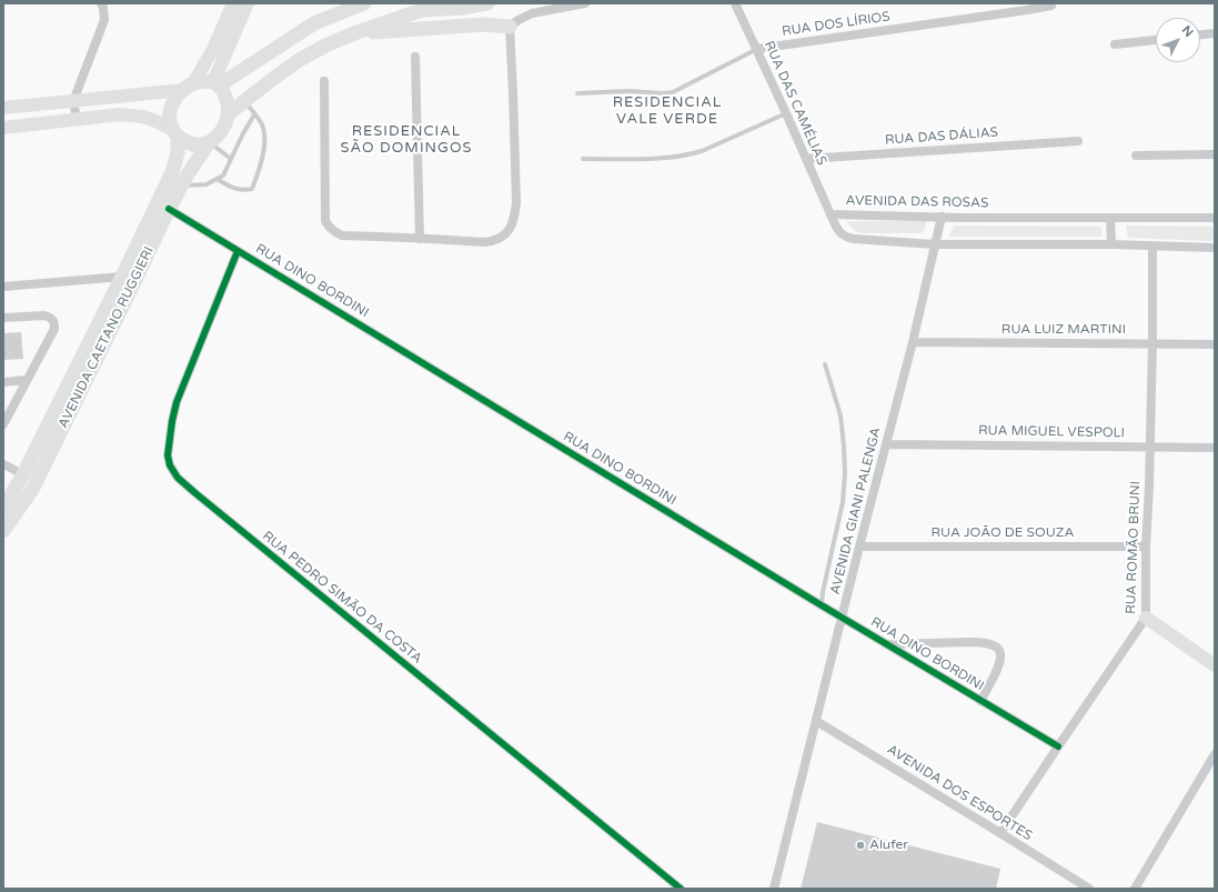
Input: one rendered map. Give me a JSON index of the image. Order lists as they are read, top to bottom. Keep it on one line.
{"streets":{"main road":["AVENIDA CAETANO RUGGIERI"],"street":["RUA DOS LÍRIOS","RUA DAS CAMÉLIAS","RUA DAS DÁLIAS","AVENIDA DAS ROSAS","RUA DINO BORDINI","RUA LUIZ MARTINI","RUA MIGUEL VESPOLI","AVENIDA GIANI PALENGA","RUA JOÃO DE SOUZA","RUA ROMÃO BRUNI","RUA PEDRO SIMÃO DA COSTA","AVENIDA DOS ESPORTES"]},"crossings":[["RUA DOS LÍRIOS","RUA DAS CAMÉLIAS"],["RUA DAS CAMÉLIAS","RUA DAS DÁLIAS"],["RUA DAS CAMÉLIAS","AVENIDA DAS ROSAS"],["AVENIDA DAS ROSAS","AVENIDA GIANI PALENGA"],["AVENIDA DAS ROSAS","RUA ROMÃO BRUNI"],["RUA DINO BORDINI","AVENIDA CAETANO RUGGIERI"],["RUA DINO BORDINI","AVENIDA GIANI PALENGA"],["RUA DINO BORDINI","RUA ROMÃO BRUNI"],["RUA DINO BORDINI","RUA PEDRO SIMÃO DA COSTA"],["RUA LUIZ MARTINI","AVENIDA GIANI PALENGA"],["RUA LUIZ MARTINI","RUA ROMÃO BRUNI"],["RUA MIGUEL VESPOLI","AVENIDA GIANI PALENGA"],["RUA MIGUEL VESPOLI","RUA ROMÃO BRUNI"],["AVENIDA GIANI PALENGA","RUA JOÃO DE SOUZA"],["AVENIDA GIANI PALENGA","AVENIDA DOS ESPORTES"],["RUA JOÃO DE SOUZA","RUA ROMÃO BRUNI"],["RUA ROMÃO BRUNI","AVENIDA DOS ESPORTES"]],"districts":["RESIDENCIAL VALE VERDE","RESIDENCIAL SÃO DOMINGOS"],"places":["Alufer"],"north":"top right"}
